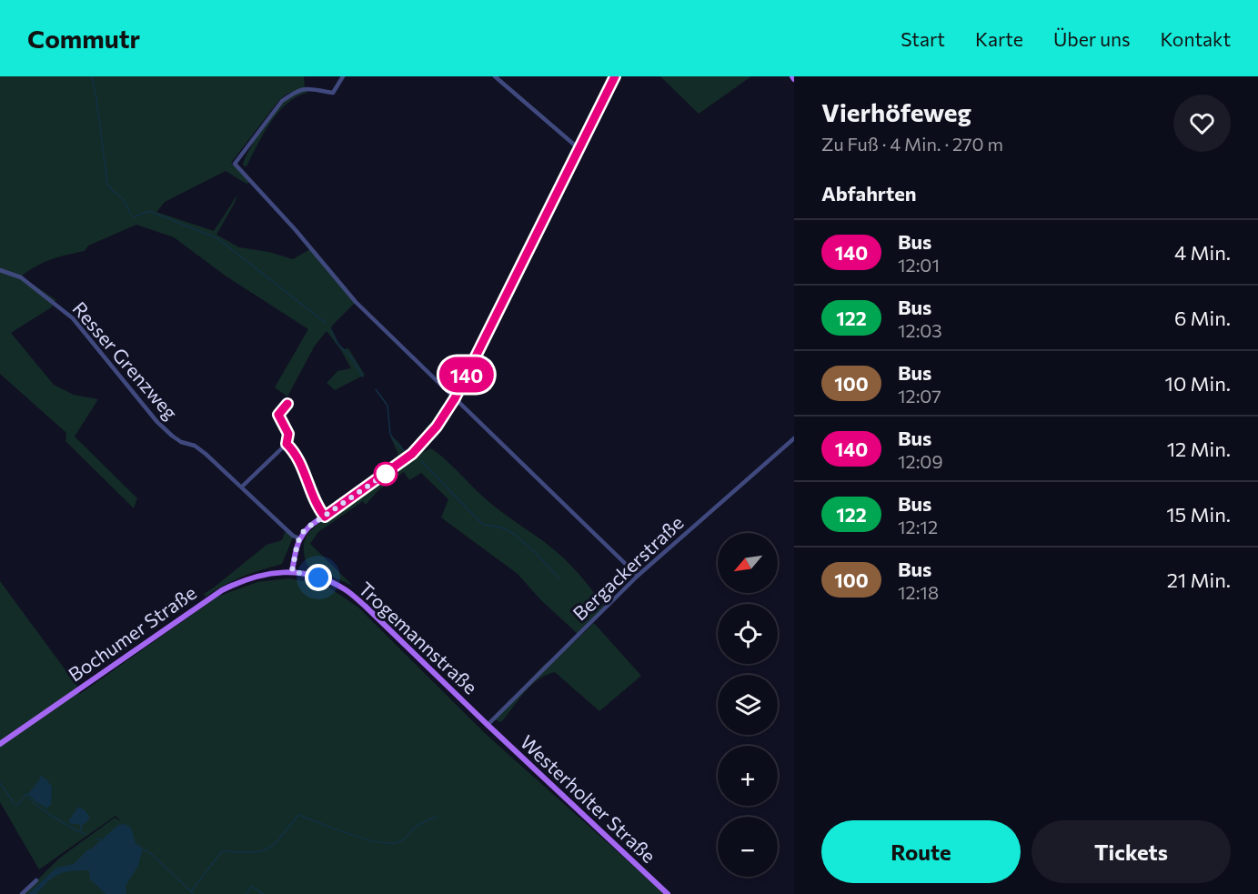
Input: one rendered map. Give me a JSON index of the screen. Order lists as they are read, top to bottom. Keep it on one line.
{"streets":{"main road":["Bochumer Straße","Trogemannstraße","Westerholter Straße"],"street":["Resser Grenzweg","Bergackerstraße"]},"crossings":[["Bergackerstraße","Trogemannstraße"],["Bergackerstraße","Westerholter Straße"],["Bochumer Straße","Trogemannstraße"],["Trogemannstraße","Westerholter Straße"]],"lines":["bus line 140"],"north":"bottom left","page":{"header":"Commutr","nav":["Start","Karte","Über uns","Kontakt"],"on_map":"140","heading":[["Vierhöfeweg","Zu Fuß · 4 Min. · 270 m"],"Abfahrten"],"list":[{"mark":"140","name":"Bus","note":"12:01","value":"4 Min."},{"mark":"122","name":"Bus","note":"12:03","value":"6 Min."},{"mark":"100","name":"Bus","note":"12:07","value":"10 Min."},{"mark":"140","name":"Bus","note":"12:09","value":"12 Min."},{"mark":"122","name":"Bus","note":"12:12","value":"15 Min."},{"mark":"100","name":"Bus","note":"12:18","value":"21 Min."}],"map_buttons":["+","−"],"buttons":["Route","Tickets"]}}
